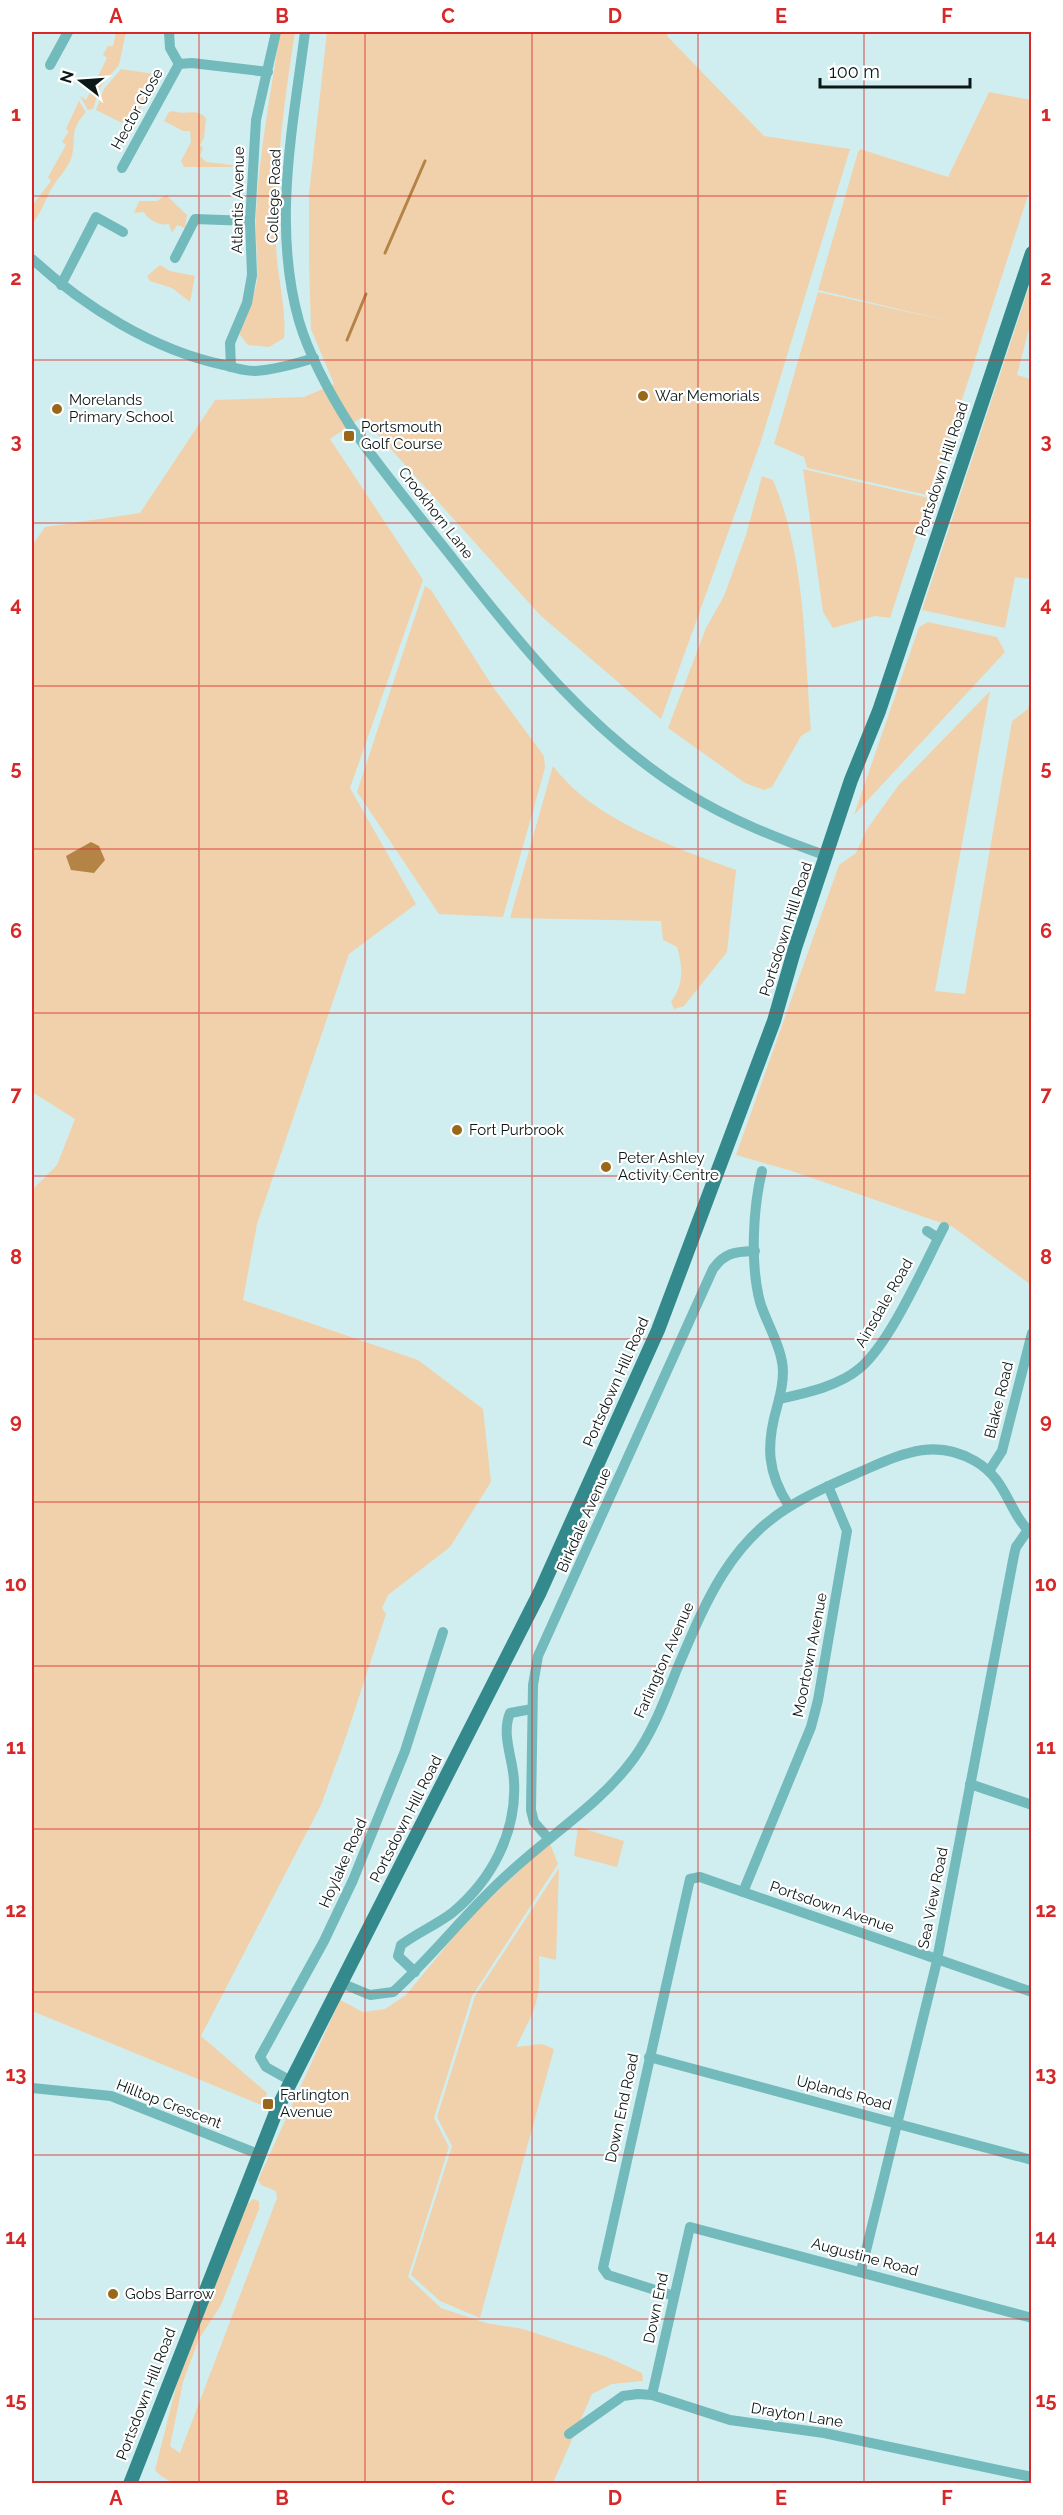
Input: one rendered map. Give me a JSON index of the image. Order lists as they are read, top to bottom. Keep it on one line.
{"streets":{"main road":["Portsdown Hill Road"],"street":["Hector Close","College Road","Atlantis Avenue","Crookhorn Lane","Ainsdale Road","Blake Road","Birkdale Avenue","Moortown Avenue","Farlington Avenue","Hoylake Road","Sea View Road","Portsdown Avenue","Uplands Road","Hilltop Crescent","Down End Road","Augustine Road","Down End","Drayton Lane"]},"crossings":[["Hector Close","Atlantis Avenue"],["College Road","Crookhorn Lane"],["Portsdown Hill Road","Crookhorn Lane"],["Portsdown Hill Road","Farlington Avenue"],["Portsdown Hill Road","Hoylake Road"],["Portsdown Hill Road","Hilltop Crescent"],["Blake Road","Farlington Avenue"],["Birkdale Avenue","Farlington Avenue"],["Moortown Avenue","Farlington Avenue"],["Moortown Avenue","Portsdown Avenue"],["Farlington Avenue","Sea View Road"],["Sea View Road","Portsdown Avenue"],["Sea View Road","Uplands Road"],["Sea View Road","Augustine Road"],["Portsdown Avenue","Down End Road"],["Uplands Road","Down End Road"],["Down End Road","Down End"],["Augustine Road","Down End"],["Down End","Drayton Lane"]],"places":{"other":["War Memorials","Morelands Primary School","Fort Purbrook","Peter Ashley Activity Centre","Gobs Barrow"],"transit":["Portsmouth Golf Course","Farlington Avenue"]},"scale_bar":"100 m","north":"left","grid":{"columns":["A","B","C","D","E","F"],"rows":["1","2","3","4","5","6","7","8","9","10","11","12","13","14","15"]}}
